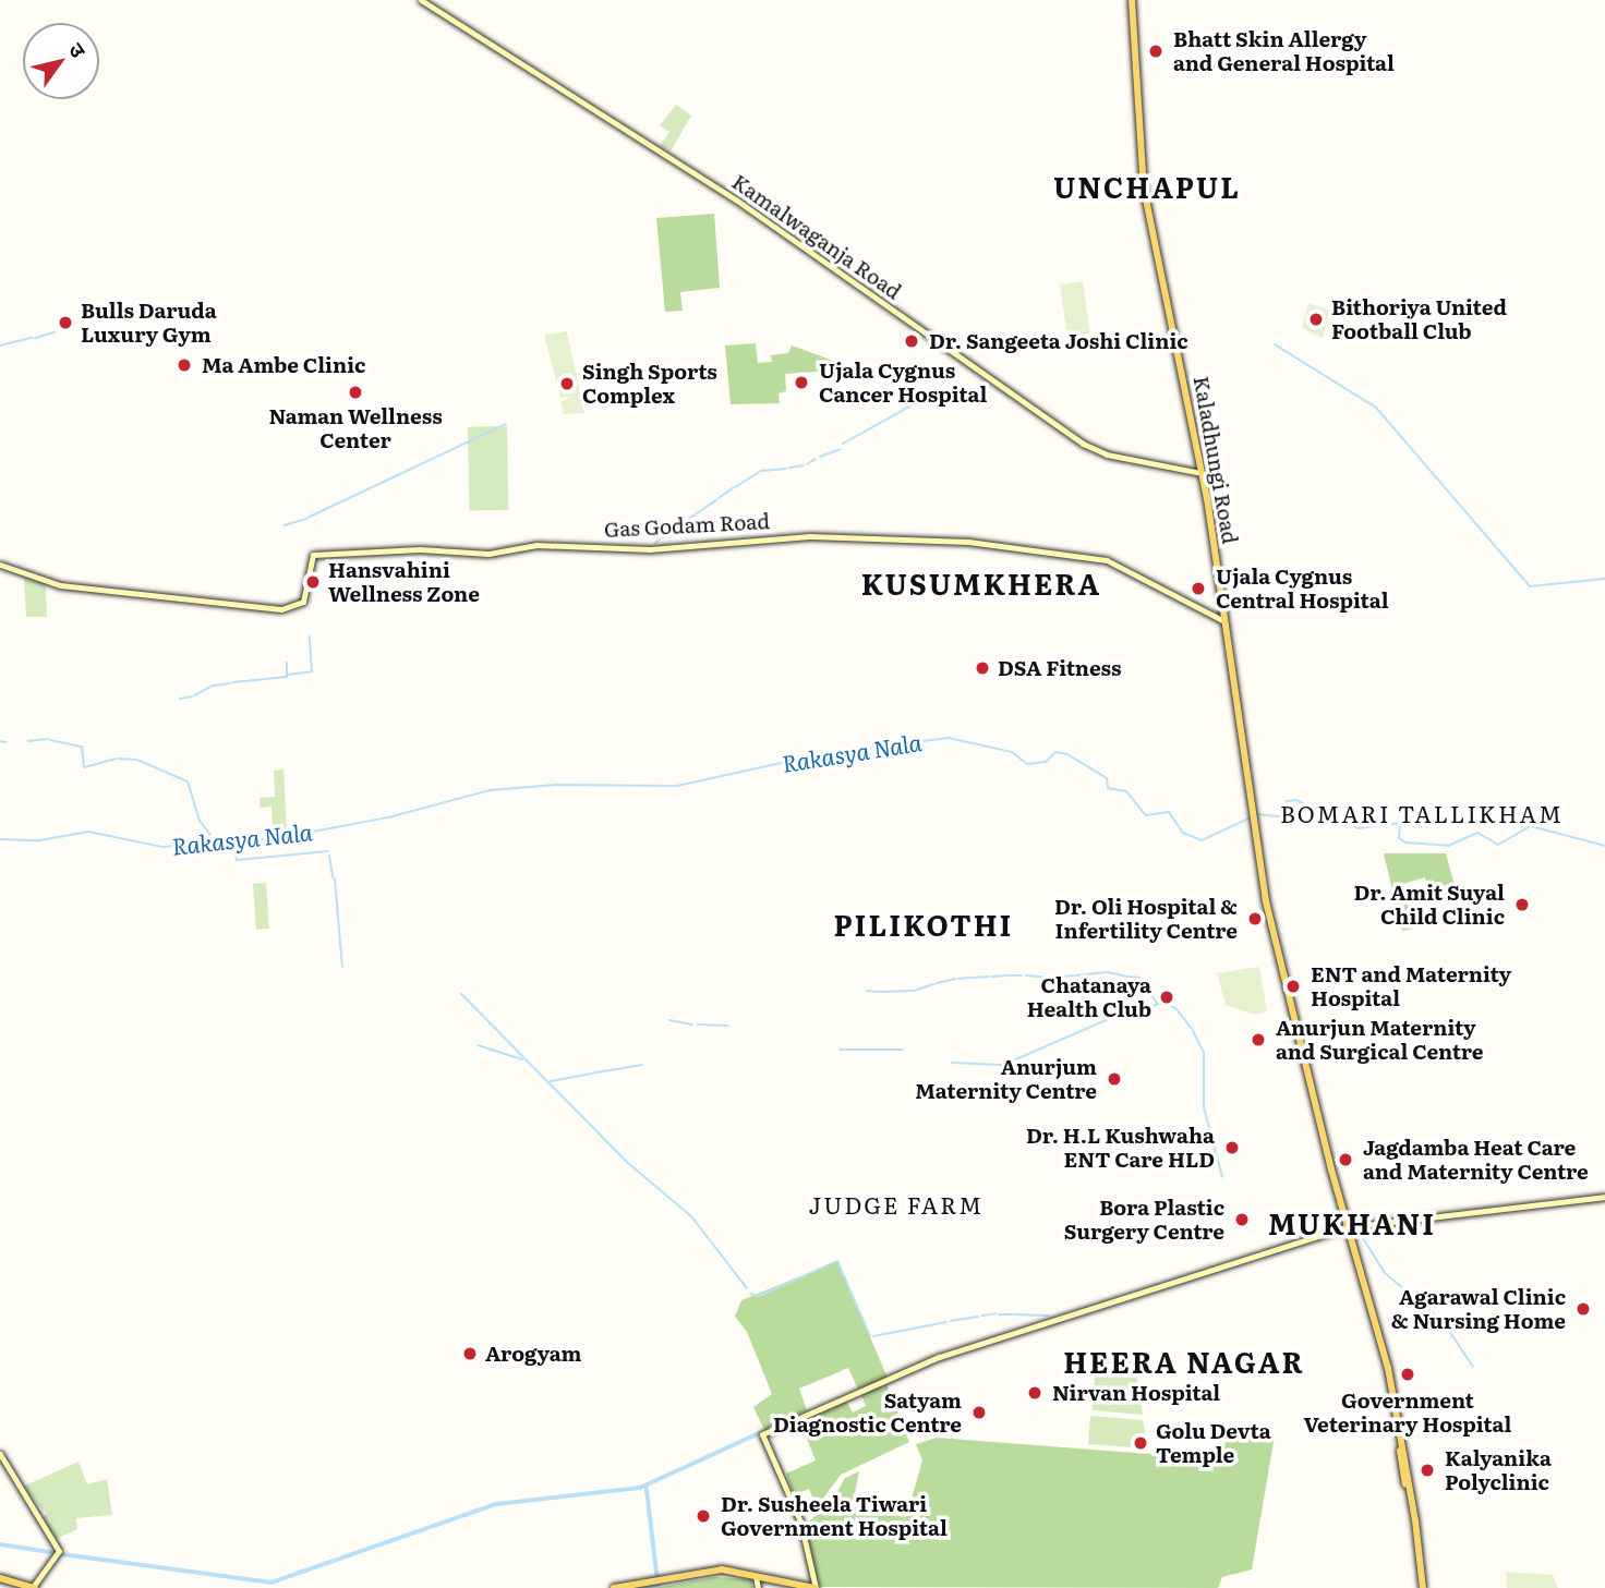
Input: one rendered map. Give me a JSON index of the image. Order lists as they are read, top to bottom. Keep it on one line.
{"streets":{"main road":["Kamalwaganja Road","Kaladhungi Road","Gas Godam Road"]},"crossings":[["Kamalwaganja Road","Kaladhungi Road"],["Kaladhungi Road","Gas Godam Road"]],"districts":["UNCHAPUL","KUSUMKHERA","BOMARI TALLIKHAM","PILIKOTHI","JUDGE FARM","MUKHANI","HEERA NAGAR"],"water":["Rakasya Nala"],"places":["Bhatt Skin Allergy and General Hospital","Bithoriya United Football Club","Bulls Daruda Luxury Gym","Dr. Sangeeta Joshi Clinic","Ma Ambe Clinic","Ujala Cygnus Cancer Hospital","Singh Sports Complex","Naman Wellness Center","Hansvahini Wellness Zone","Ujala Cygnus Central Hospital","DSA Fitness","Dr. Amit Suyal Child Clinic","Dr. Oli Hospital & Infertility Centre","ENT and Maternity Hospital","Chatanaya Health Club","Anurjun Maternity and Surgical Centre","Anurjum Maternity Centre","Dr. H.L Kushwaha ENT Care HLD","Jagdamba Heat Care and Maternity Centre","Bora Plastic Surgery Centre","Agarawal Clinic & Nursing Home","Arogyam","Government Veterinary Hospital","Nirvan Hospital","Satyam Diagnostic Centre","Golu Devta Temple","Kalyanika Polyclinic","Dr. Susheela Tiwari Government Hospital"],"north":"top right"}
